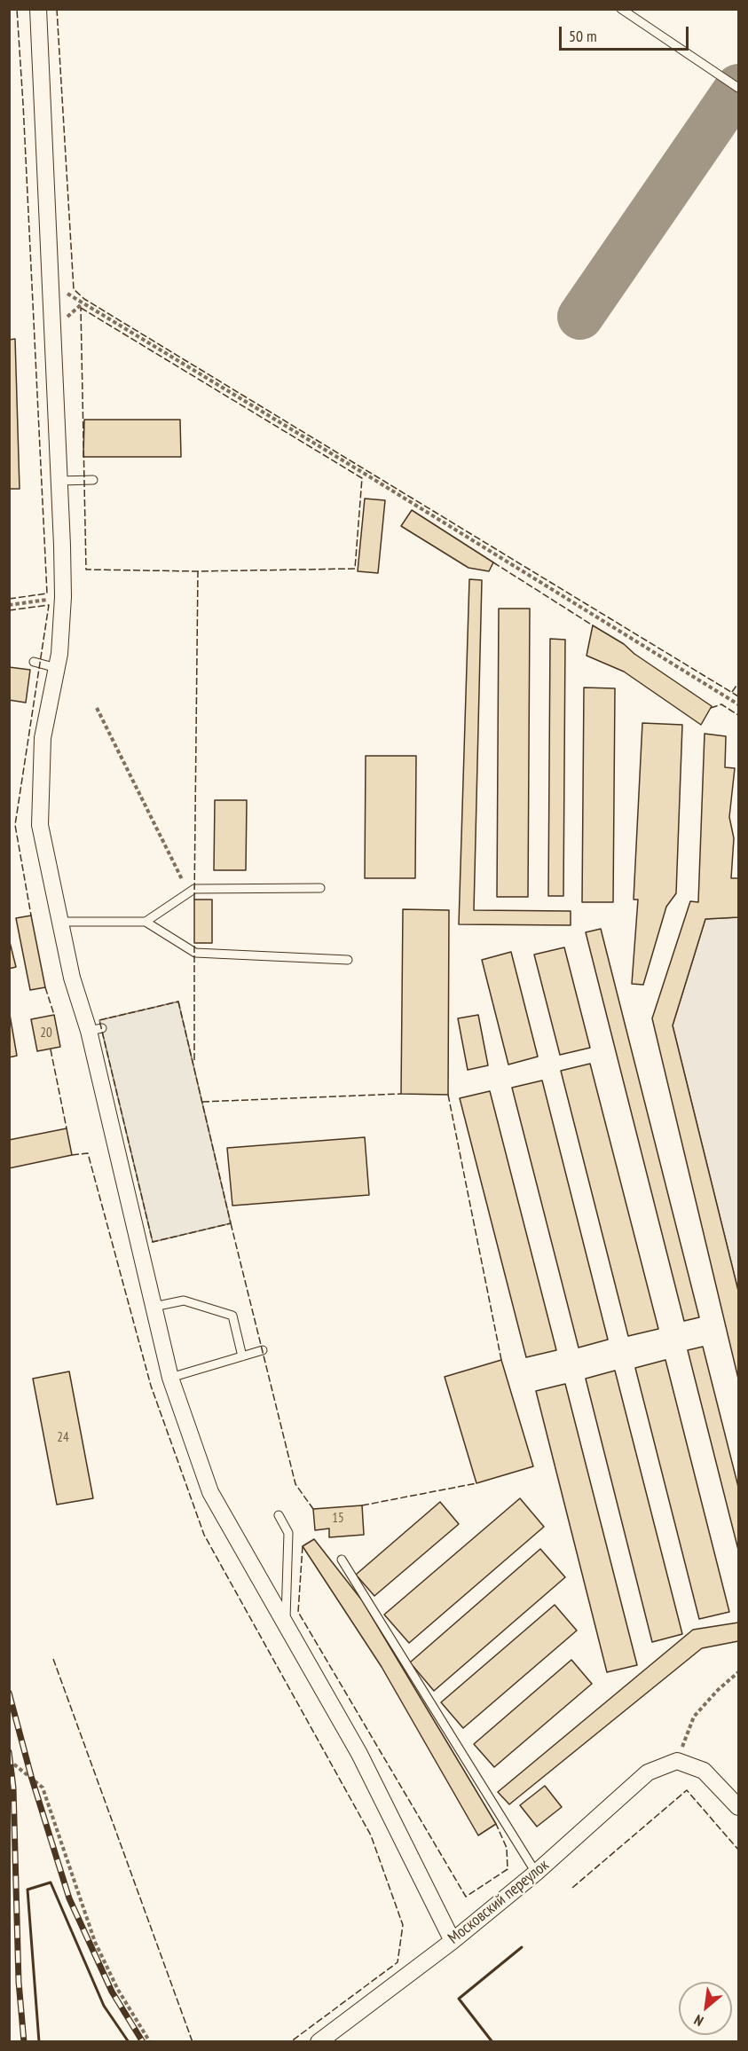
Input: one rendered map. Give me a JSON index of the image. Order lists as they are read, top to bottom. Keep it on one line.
{"streets":{"street":["Московский переулок"]},"house_numbers":["20","24","15"],"scale_bar":"50 m","north":"bottom left"}
